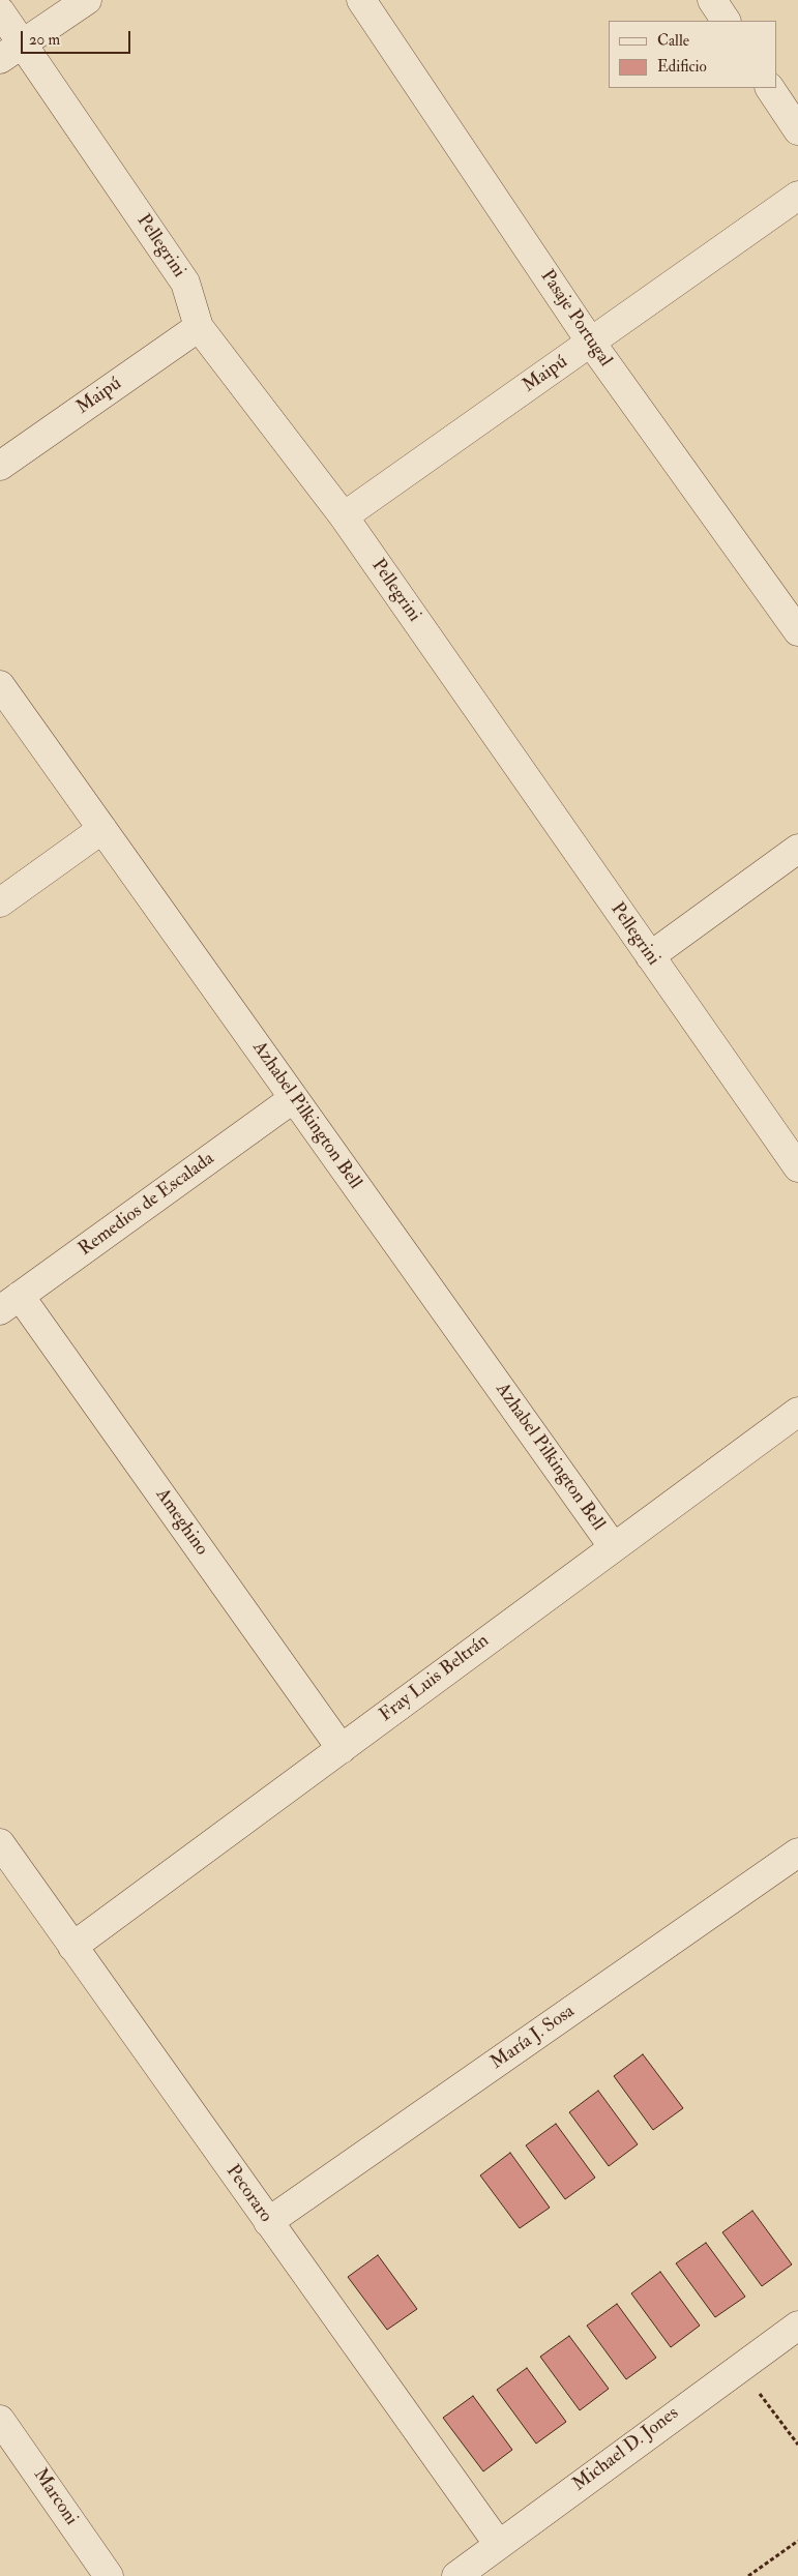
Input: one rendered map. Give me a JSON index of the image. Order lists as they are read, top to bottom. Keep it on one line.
{"streets":{"street":["Pellegrini","Pasaje Portugal","Maipú","Azhabel Pilkington Bell","Remedios de Escalada","Ameghino","Fray Luis Beltrán","María J. Sosa","Pecoraro","Michael D. Jones","Marconi"]},"crossings":[["Pellegrini","Maipú"],["Pasaje Portugal","Maipú"],["Azhabel Pilkington Bell","Remedios de Escalada"],["Azhabel Pilkington Bell","Fray Luis Beltrán"],["Remedios de Escalada","Ameghino"],["Ameghino","Fray Luis Beltrán"],["Fray Luis Beltrán","Pecoraro"],["María J. Sosa","Pecoraro"],["Pecoraro","Michael D. Jones"]],"legend":["Calle","Edificio"],"scale_bar":"20 m"}
